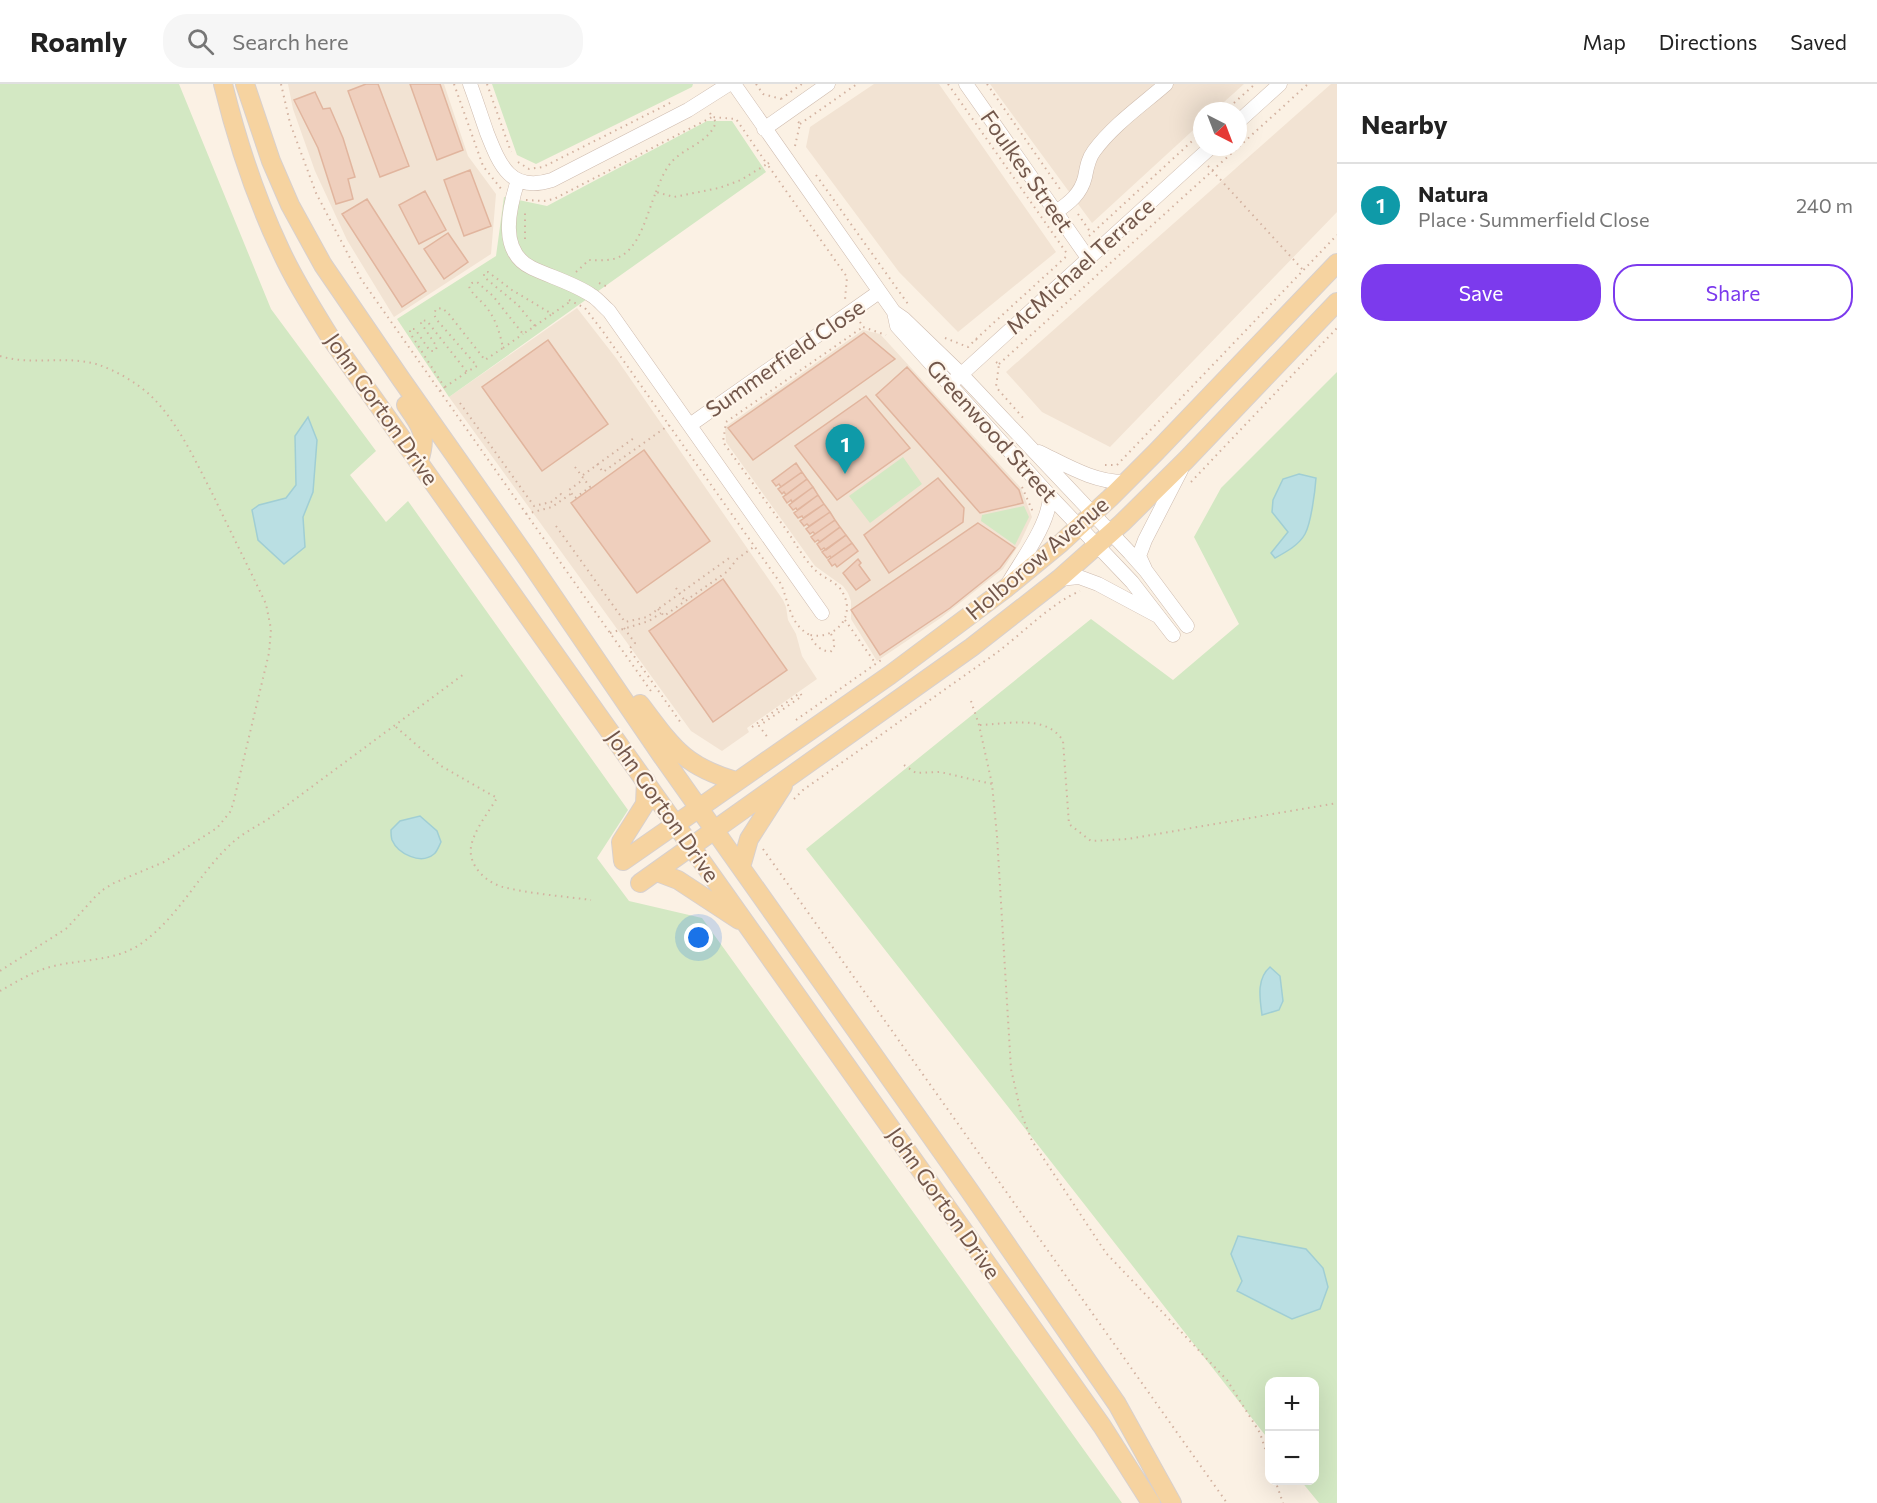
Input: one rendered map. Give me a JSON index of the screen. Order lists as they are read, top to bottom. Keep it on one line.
{"streets":{"main road":["John Gorton Drive","Holborow Avenue"],"street":["Foulkes Street","McMichael Terrace","Summerfield Close","Greenwood Street"]},"crossings":[["Foulkes Street","McMichael Terrace"],["McMichael Terrace","Greenwood Street"],["Summerfield Close","Greenwood Street"],["John Gorton Drive","Holborow Avenue"],["Greenwood Street","Holborow Avenue"]],"north":"bottom right","page":{"header":"Roamly","search":"Search here","nav":["Map","Directions","Saved"],"heading":"Nearby","list":[{"mark":"1","name":"Natura","note":"Place · Summerfield Close","value":"240 m"}],"buttons":["Save","Share"],"pins":"1","map_buttons":["+","−"]}}
